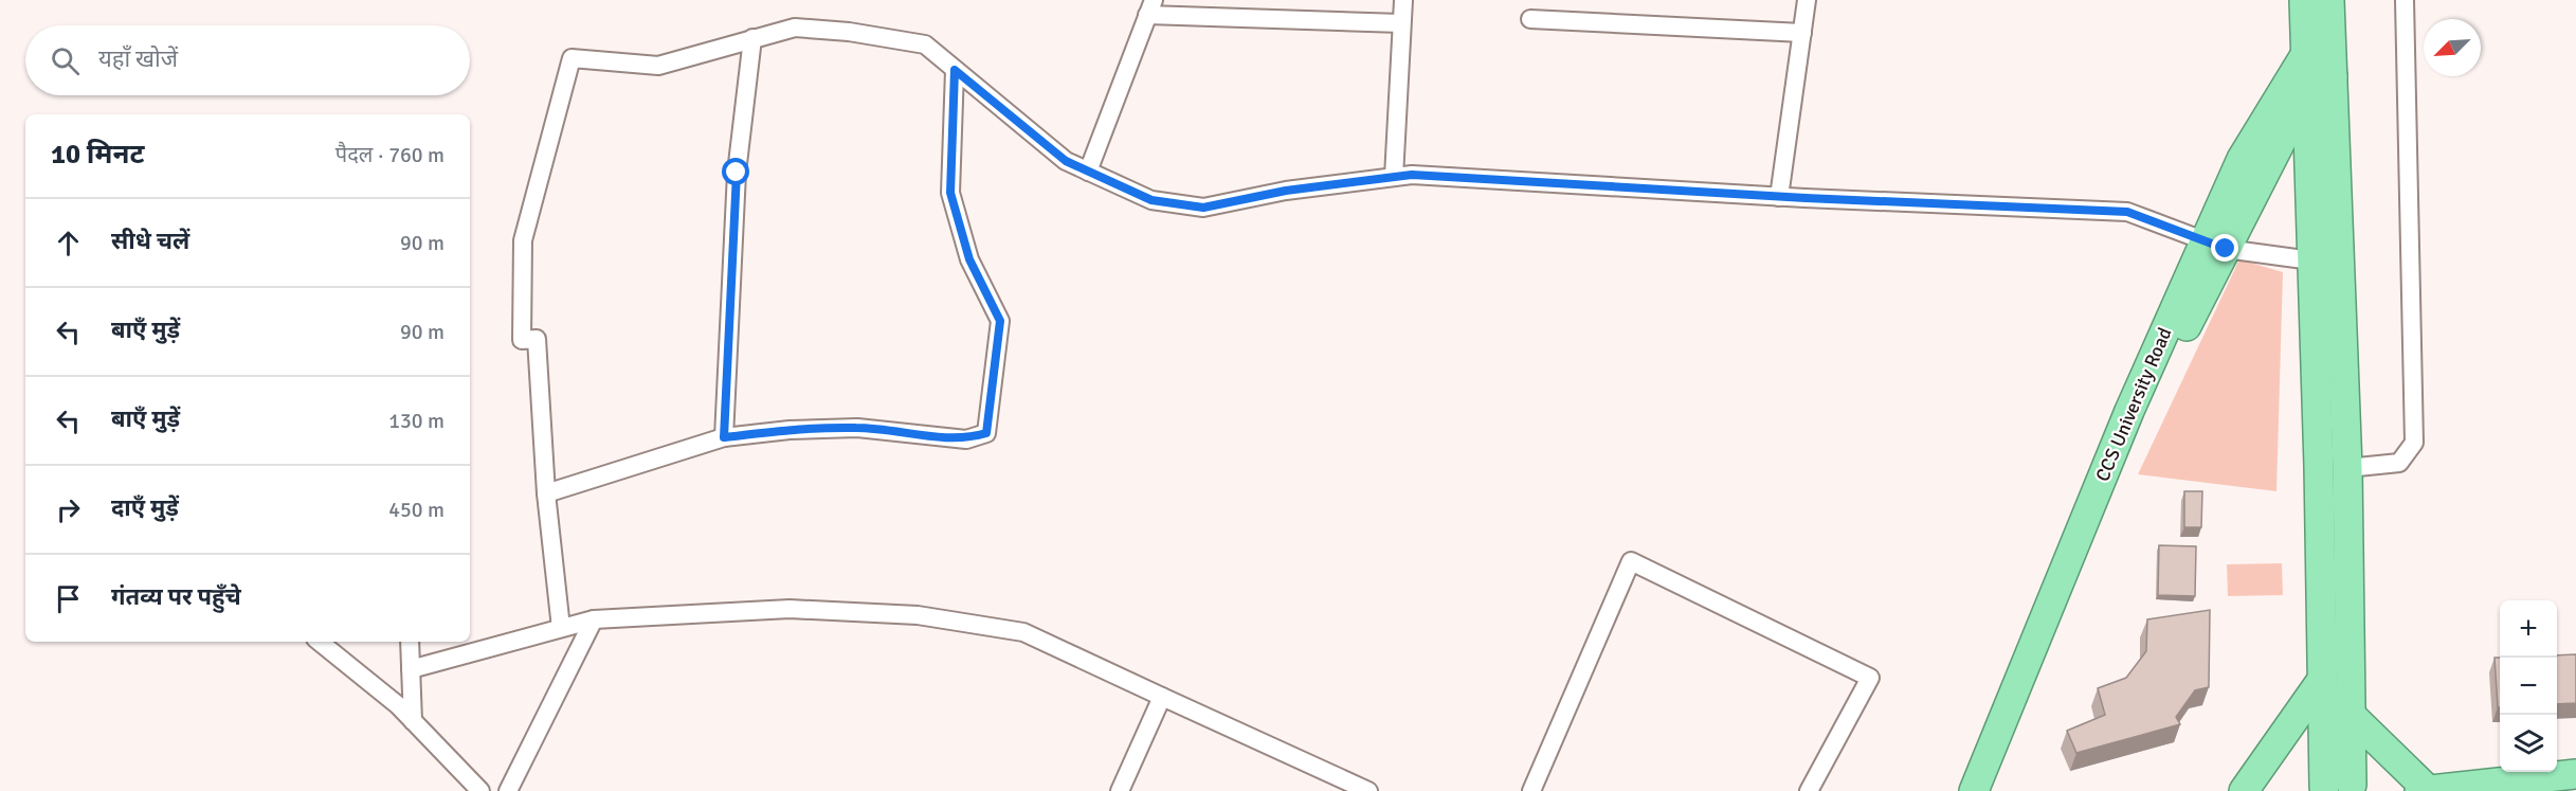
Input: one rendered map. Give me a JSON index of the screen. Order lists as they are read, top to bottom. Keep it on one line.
{"streets":{"highway":["CCS University Road"]},"north":"bottom left","page":{"search":"यहाँ खोजें","heading":["10 मिनट","पैदल · 760 m"],"list":[["सीधे चलें","90 m"],["बाएँ मुड़ें","90 m"],["बाएँ मुड़ें","130 m"],["दाएँ मुड़ें","450 m"],"गंतव्य पर पहुँचे"],"map_buttons":["+","−"]}}
